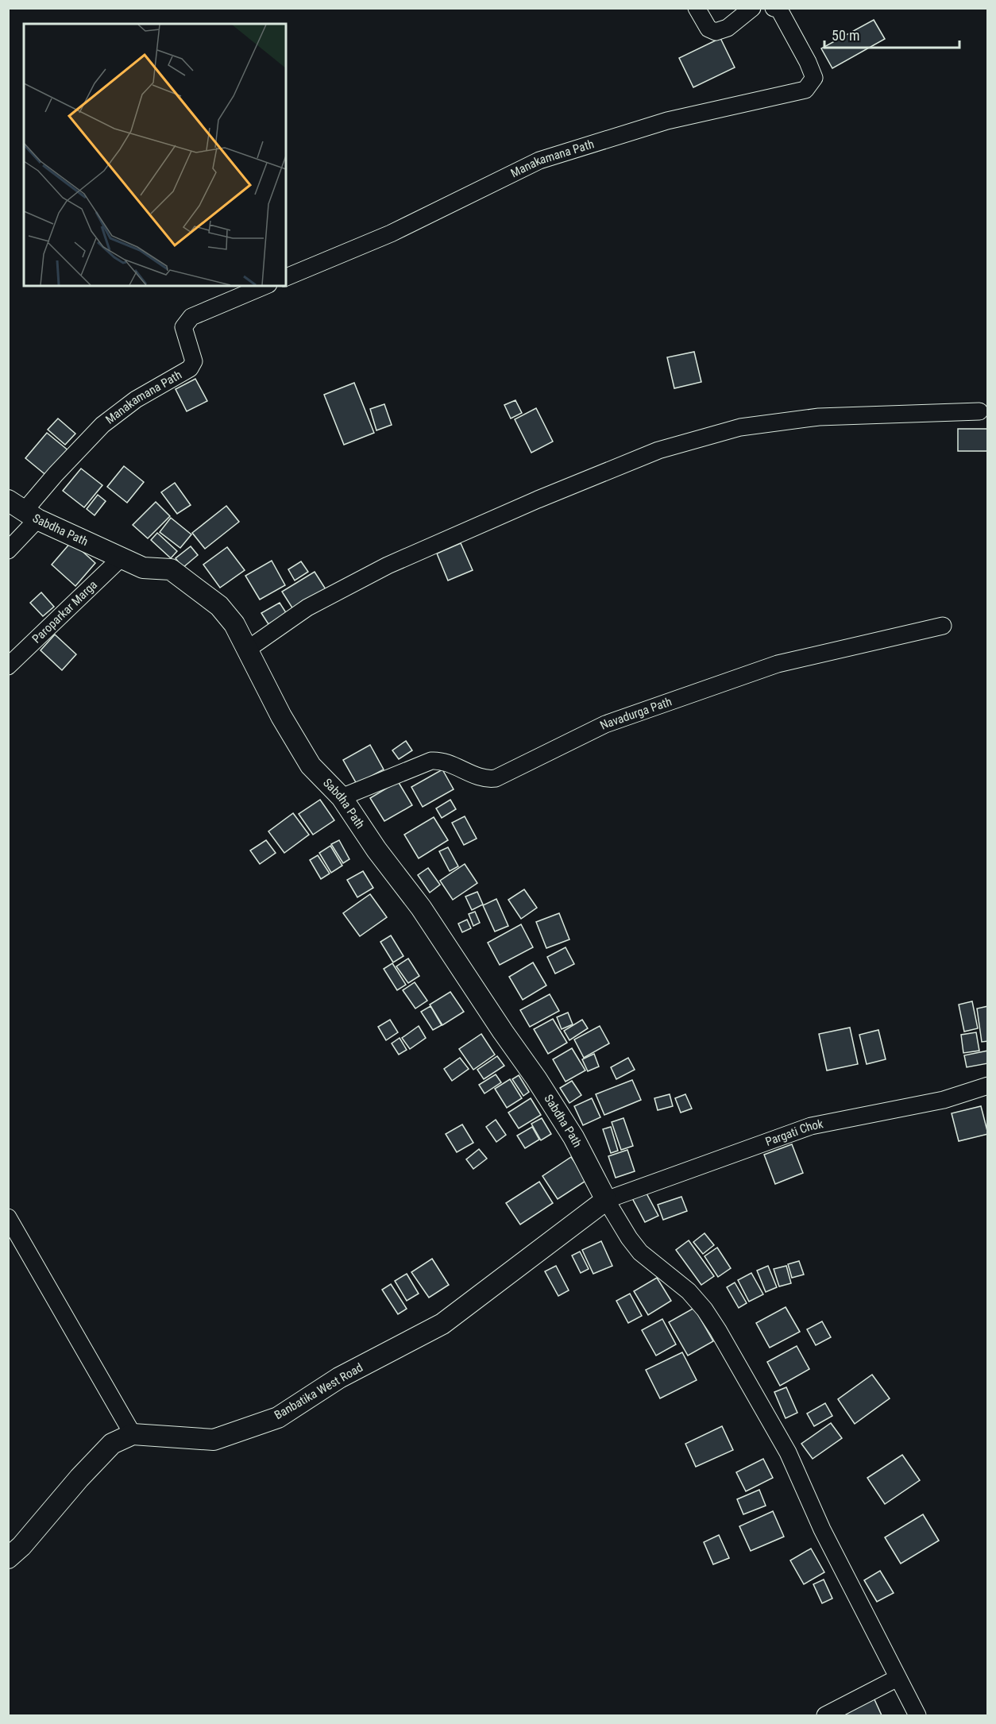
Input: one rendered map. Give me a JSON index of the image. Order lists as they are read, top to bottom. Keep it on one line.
{"streets":{"street":["Manakamana Path","Sabdha Path","Paroparkar Marga","Navadurga Path","Pargati Chok","Banbatika West Road"]},"crossings":[["Manakamana Path","Sabdha Path"],["Sabdha Path","Paroparkar Marga"],["Sabdha Path","Navadurga Path"],["Sabdha Path","Pargati Chok"],["Sabdha Path","Banbatika West Road"],["Pargati Chok","Banbatika West Road"]],"scale_bar":"50 m"}
